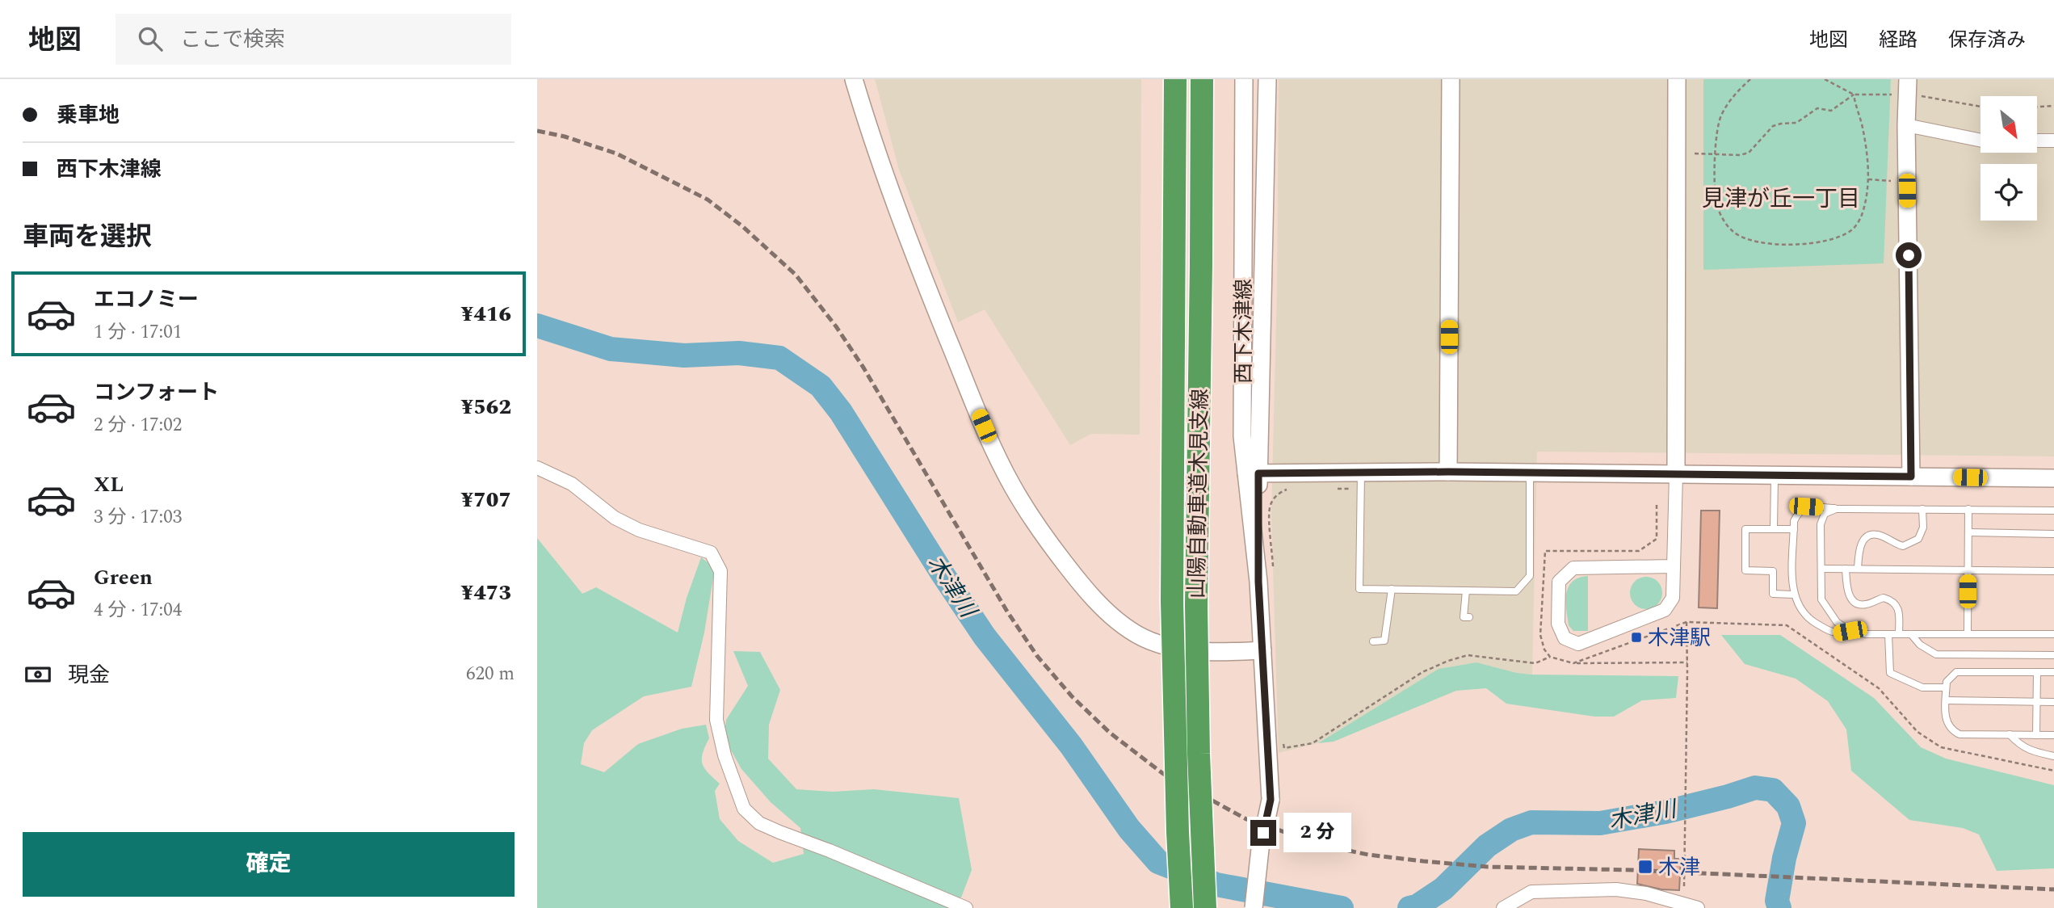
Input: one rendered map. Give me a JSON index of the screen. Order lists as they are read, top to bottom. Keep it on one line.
{"streets":{"highway":["山陽自動車道木見支線"],"street":["西下木津線"]},"districts":["見津が丘一丁目"],"water":["木津川"],"places":{"transit":["木津駅","木津"]},"north":"bottom right","page":{"header":"地図","search":"ここで検索","nav":["地図","経路","保存済み"],"banner":["乗車地","西下木津線"],"heading":"車両を選択","list":[{"name":"エコノミー","note":"1 分 · 17:01","value":"¥416"},{"name":"コンフォート","note":"2 分 · 17:02","value":"¥562"},{"name":"XL","note":"3 分 · 17:03","value":"¥707"},{"name":"Green","note":"4 分 · 17:04","value":"¥473"}],"pay":["現金","620 m"],"bubble":"2 分","buttons":"確定"}}
